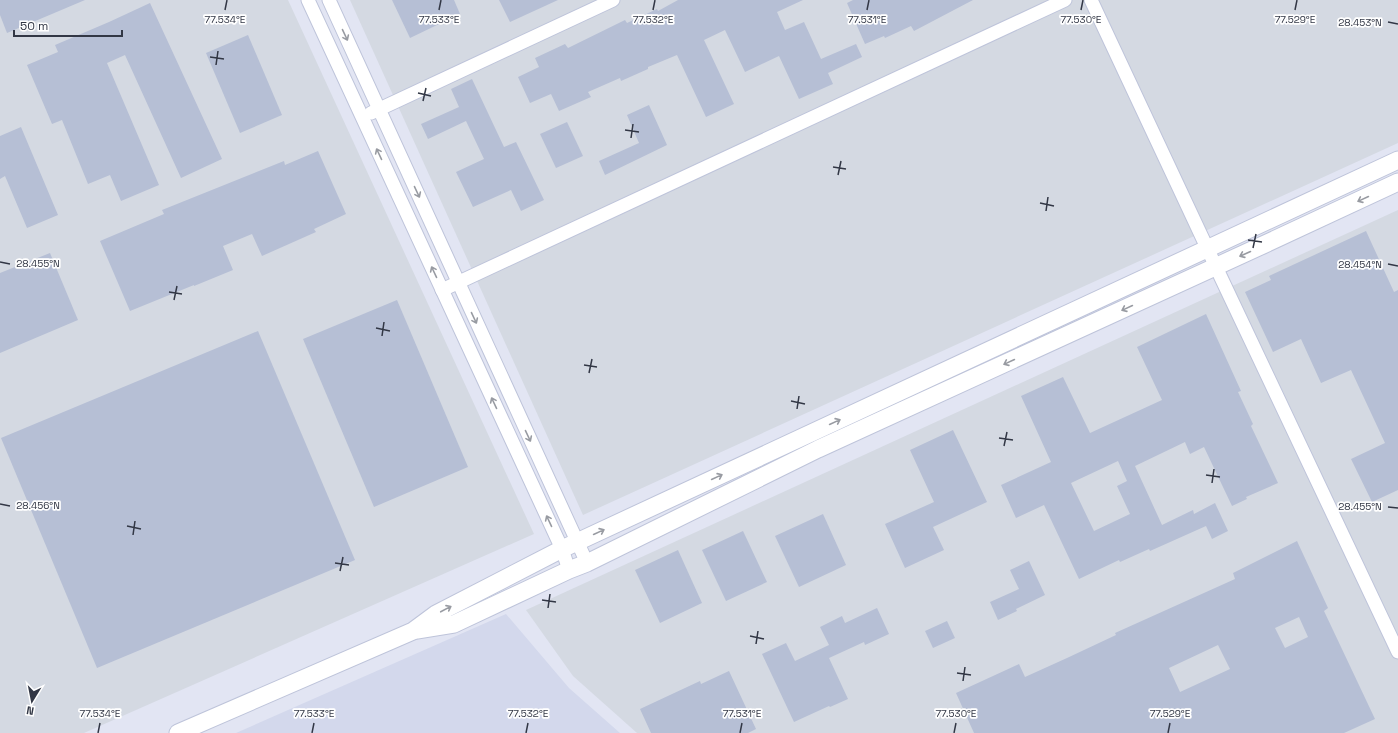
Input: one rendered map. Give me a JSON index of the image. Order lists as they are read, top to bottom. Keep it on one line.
{"scale_bar":"50 m","north":"bottom","coordinates":["77.534°E","77.533°E","77.532°E","77.531°E","77.530°E","77.529°E","28.453°N","28.455°N","28.454°N","28.456°N"]}
